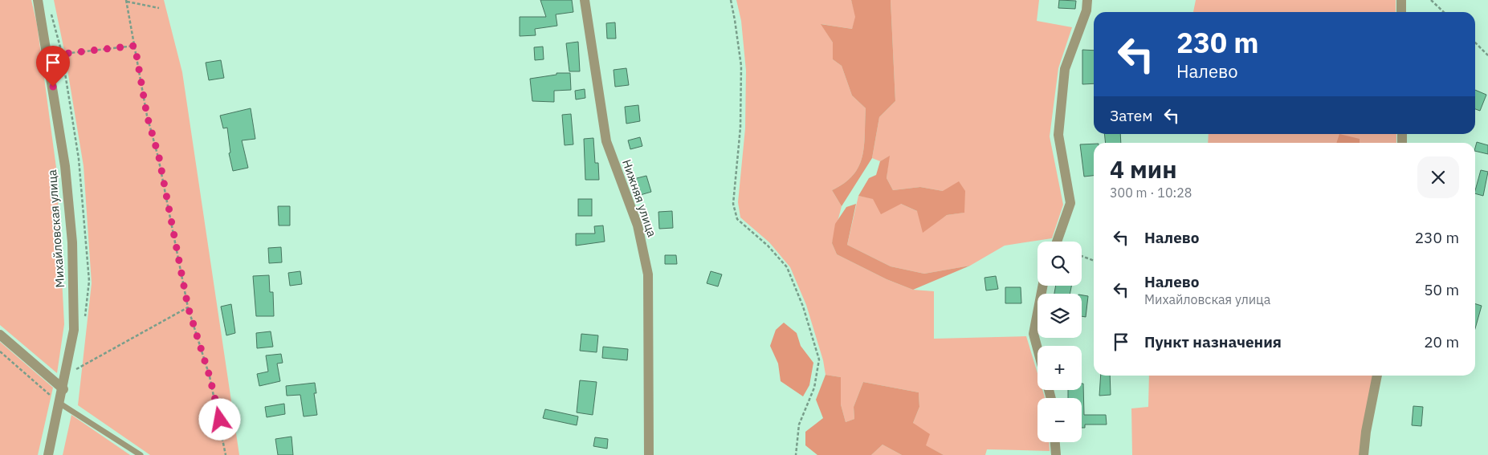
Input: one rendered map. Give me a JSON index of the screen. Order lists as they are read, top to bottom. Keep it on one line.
{"streets":{"street":["Нижняя улица","Михайловская улица"]},"page":{"turn":["230 m","Налево"],"then":"Затем","heading":["4 мин","300 m · 10:28"],"list":[{"name":"Налево","value":"230 m"},{"name":"Налево","note":"Михайловская улица","value":"50 m"},{"name":"Пункт назначения","value":"20 m"}],"map_buttons":["+","−"]}}
